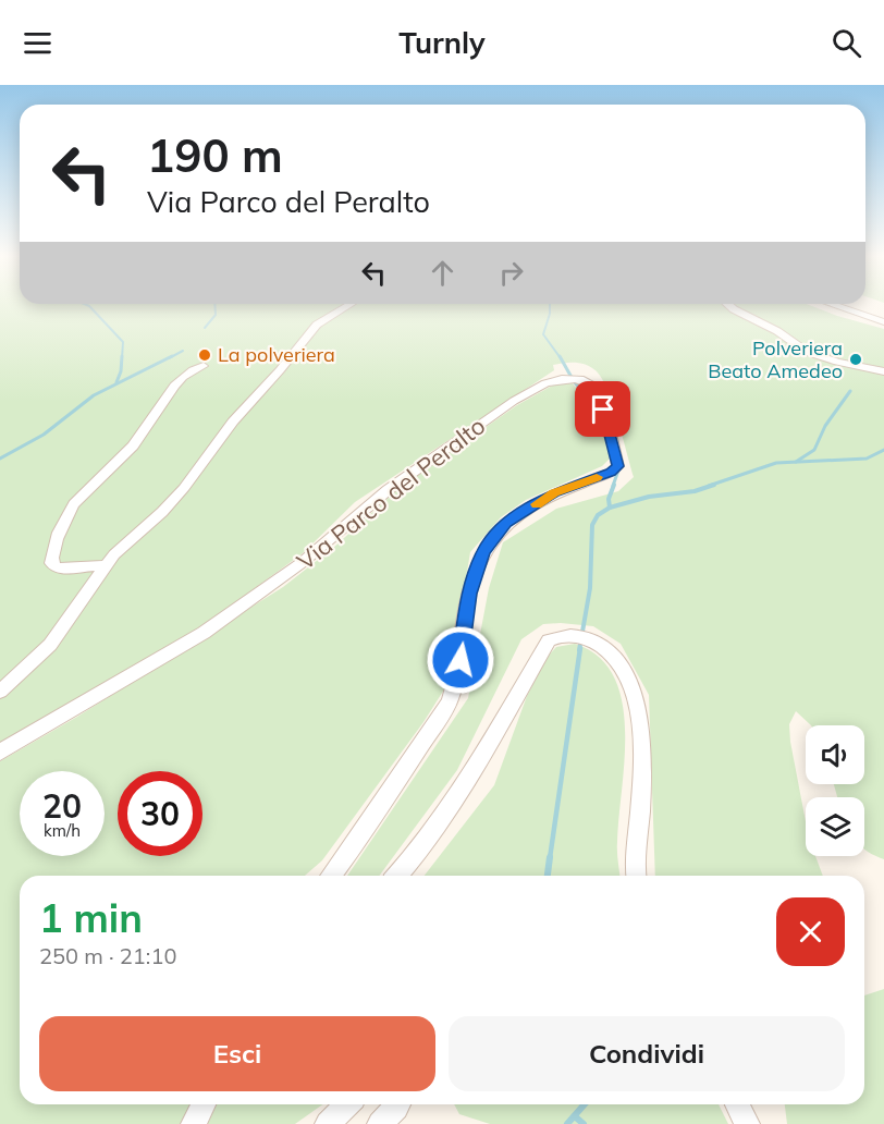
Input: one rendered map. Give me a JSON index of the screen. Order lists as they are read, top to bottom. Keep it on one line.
{"streets":{"street":["Via Parco del Peralto"]},"places":["La polveriera","Polveriera Beato Amedeo"],"page":{"header":"Turnly","turn":["190 m","Via Parco del Peralto"],"speed":"20 km/h","limit":"30","heading":["1 min","250 m · 21:10"],"buttons":["Esci","Condividi"]}}
